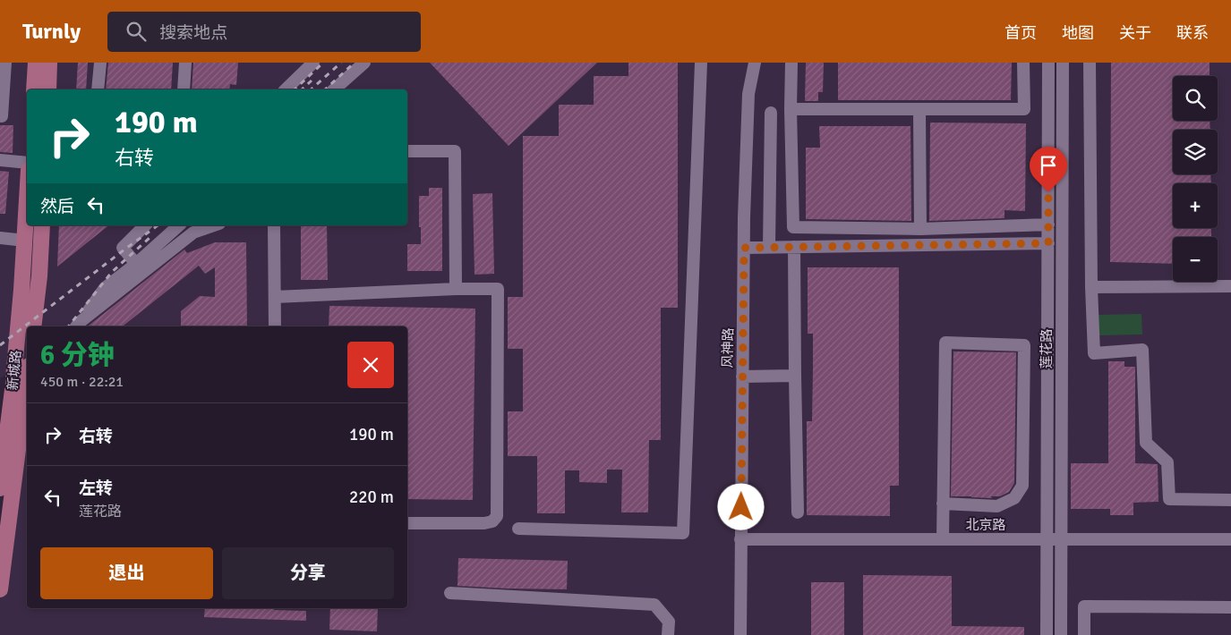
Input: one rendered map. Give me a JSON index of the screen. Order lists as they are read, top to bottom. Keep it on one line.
{"streets":{"main road":["新城路"],"street":["风神路","莲花路","北京路"]},"crossings":[["风神路","北京路"],["莲花路","北京路"]],"page":{"header":"Turnly","search":"搜索地点","nav":["首页","地图","关于","联系"],"map_buttons":["+","−"],"turn":["190 m","右转"],"then":"然后","heading":["6 分钟","450 m · 22:21"],"list":[{"name":"右转","value":"190 m"},{"name":"左转","note":"莲花路","value":"220 m"}],"buttons":["退出","分享"]}}
